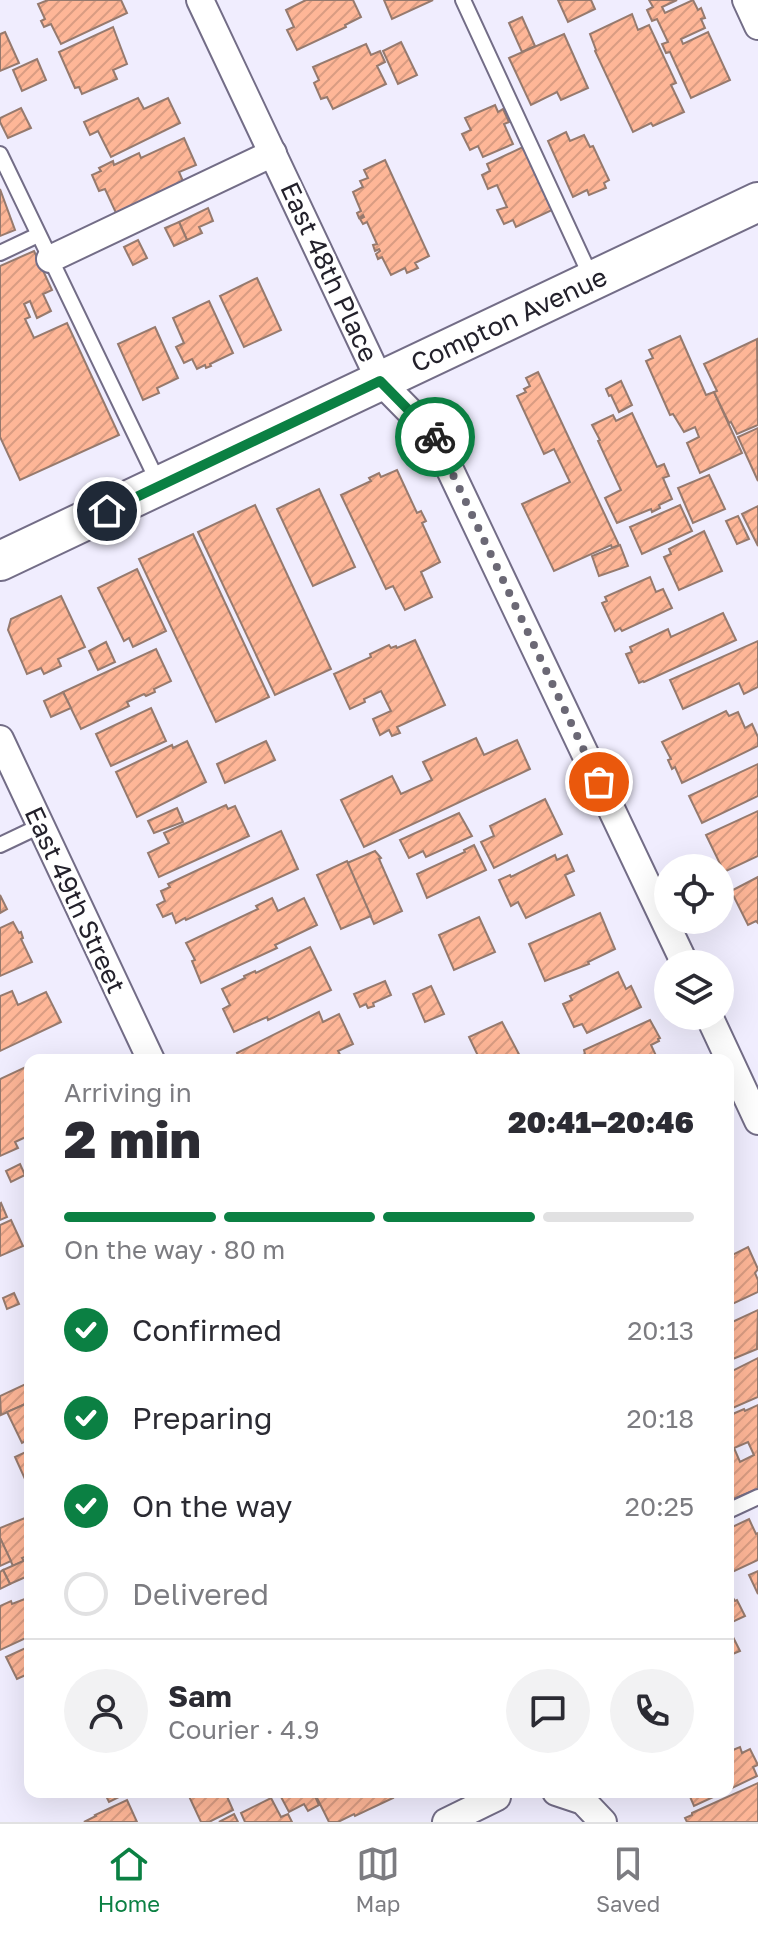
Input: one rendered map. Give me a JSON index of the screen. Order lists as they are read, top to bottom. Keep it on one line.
{"streets":{"main road":["Compton Avenue"],"street":["East 48th Place","East 49th Street"]},"crossings":[["East 48th Place","Compton Avenue"]],"page":{"heading":["2 min","Arriving in","20:41–20:46"],"panel":["Sam","Courier · 4.9"],"bar":"On the way · 80 m","list":[["Confirmed","20:13"],["Preparing","20:18"],["On the way","20:25"],"Delivered"],"tabs":["Home","Map","Saved"]}}
